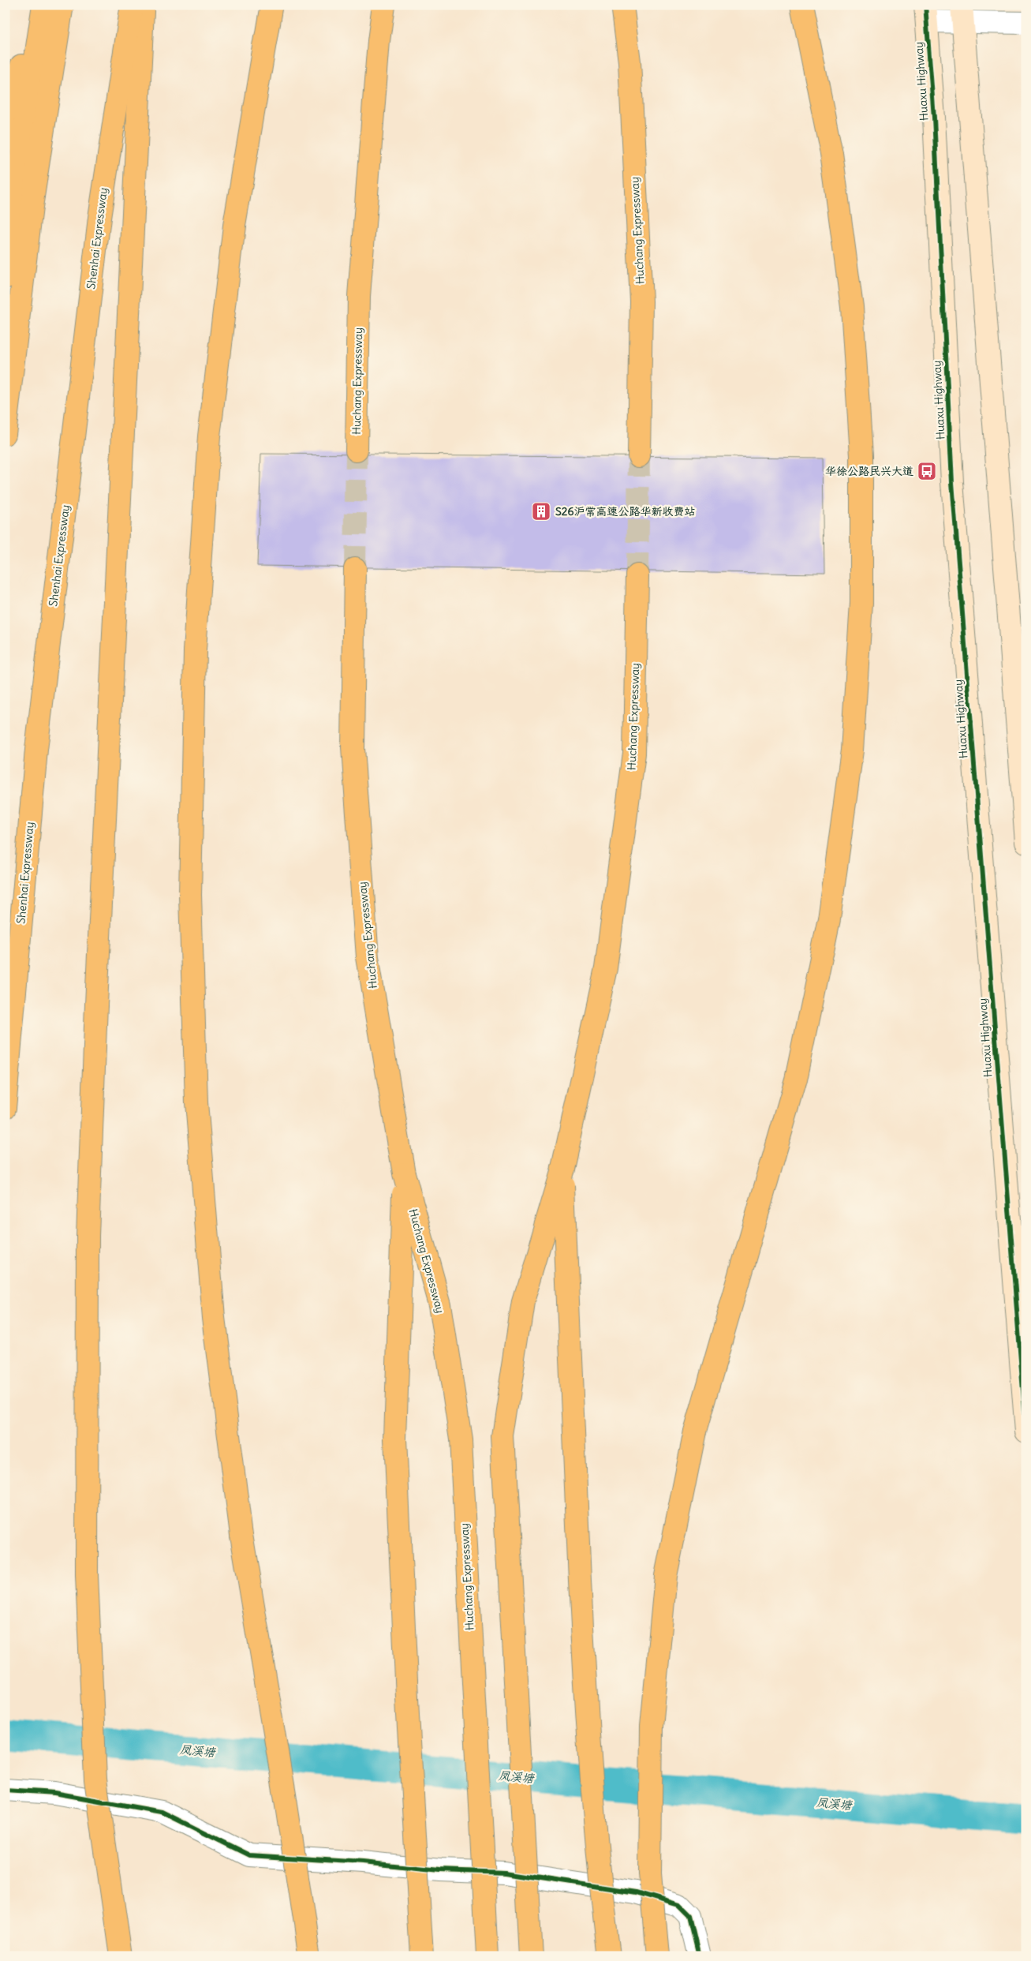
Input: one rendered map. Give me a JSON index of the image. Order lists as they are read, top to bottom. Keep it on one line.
{"streets":{"highway":["Huchang Expressway","Shenhai Expressway"],"street":["Huaxu Highway"]},"water":["凤溪塘"],"places":{"bus stop":["华徐公路民兴大道"],"building":["S26沪常高速公路华新收费站"]}}
